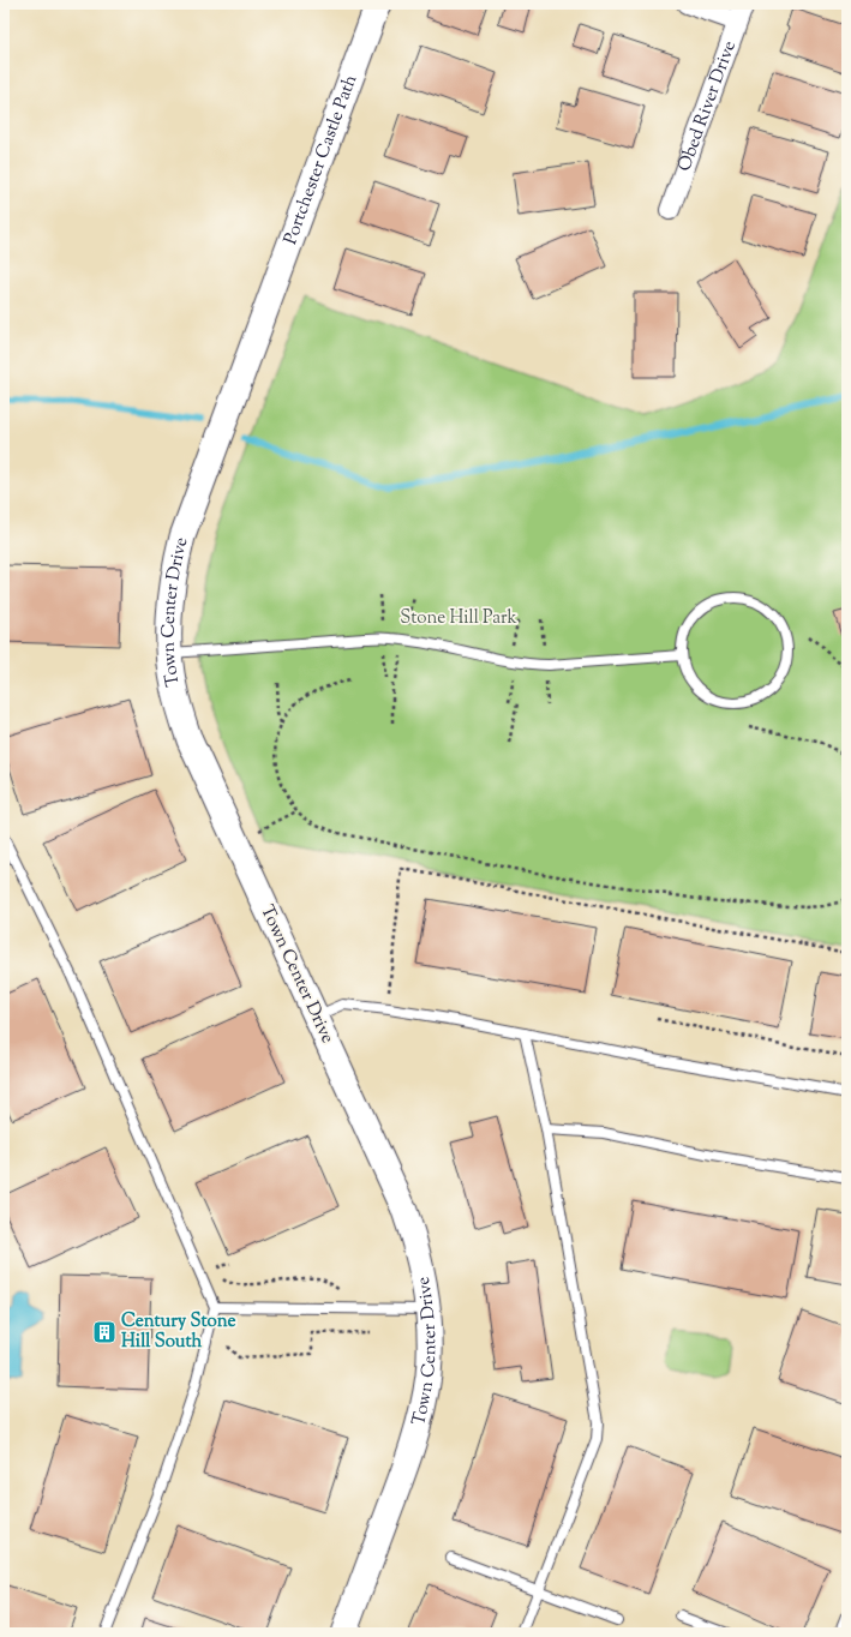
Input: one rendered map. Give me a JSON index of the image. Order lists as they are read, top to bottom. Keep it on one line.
{"streets":{"street":["Obed River Drive","Portchester Castle Path","Town Center Drive"]},"crossings":[["Portchester Castle Path","Town Center Drive"]],"parks":["Stone Hill Park"],"places":{"building":["Century Stone Hill South"]}}
